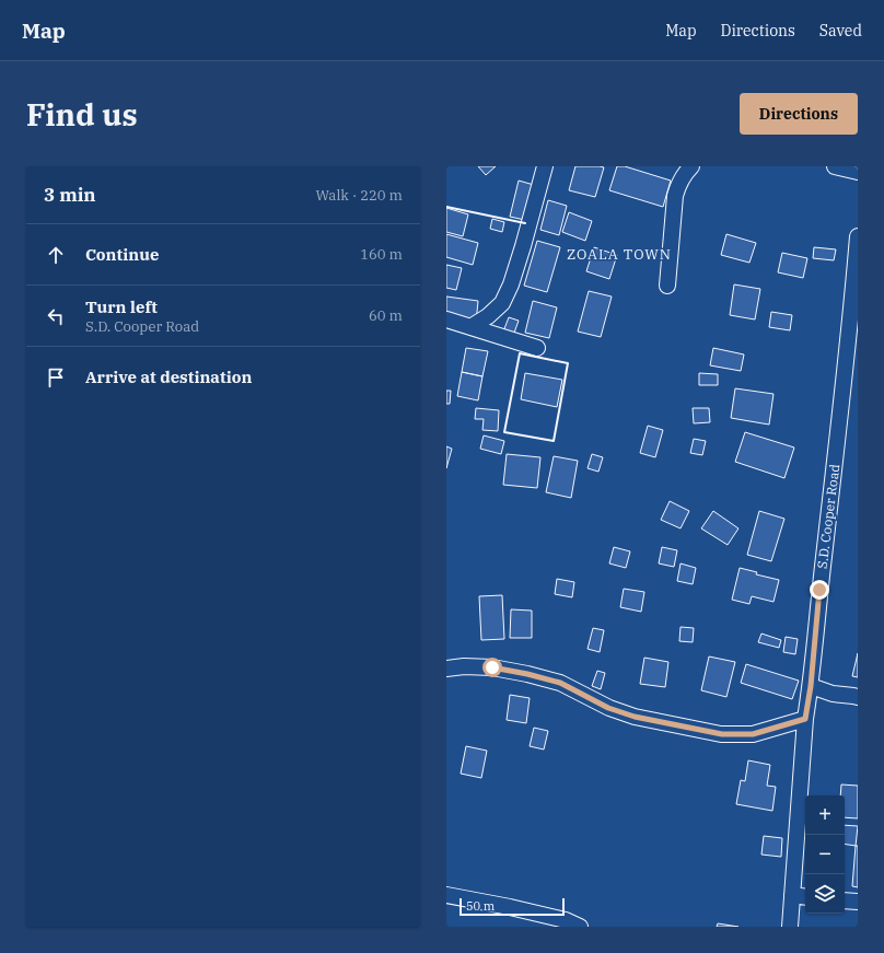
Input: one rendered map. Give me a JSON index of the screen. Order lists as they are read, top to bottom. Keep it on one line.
{"streets":{"street":["S.D. Cooper Road"]},"districts":["ZOALA TOWN"],"scale_bar":"50 m","page":{"header":"Map","nav":["Map","Directions","Saved"],"buttons":"Directions","title":"Find us","heading":["3 min","Walk · 220 m"],"list":[["Continue","160 m"],["Turn left","S.D. Cooper Road","60 m"],"Arrive at destination"],"map_buttons":["+","−"],"scale":"50 m"}}
